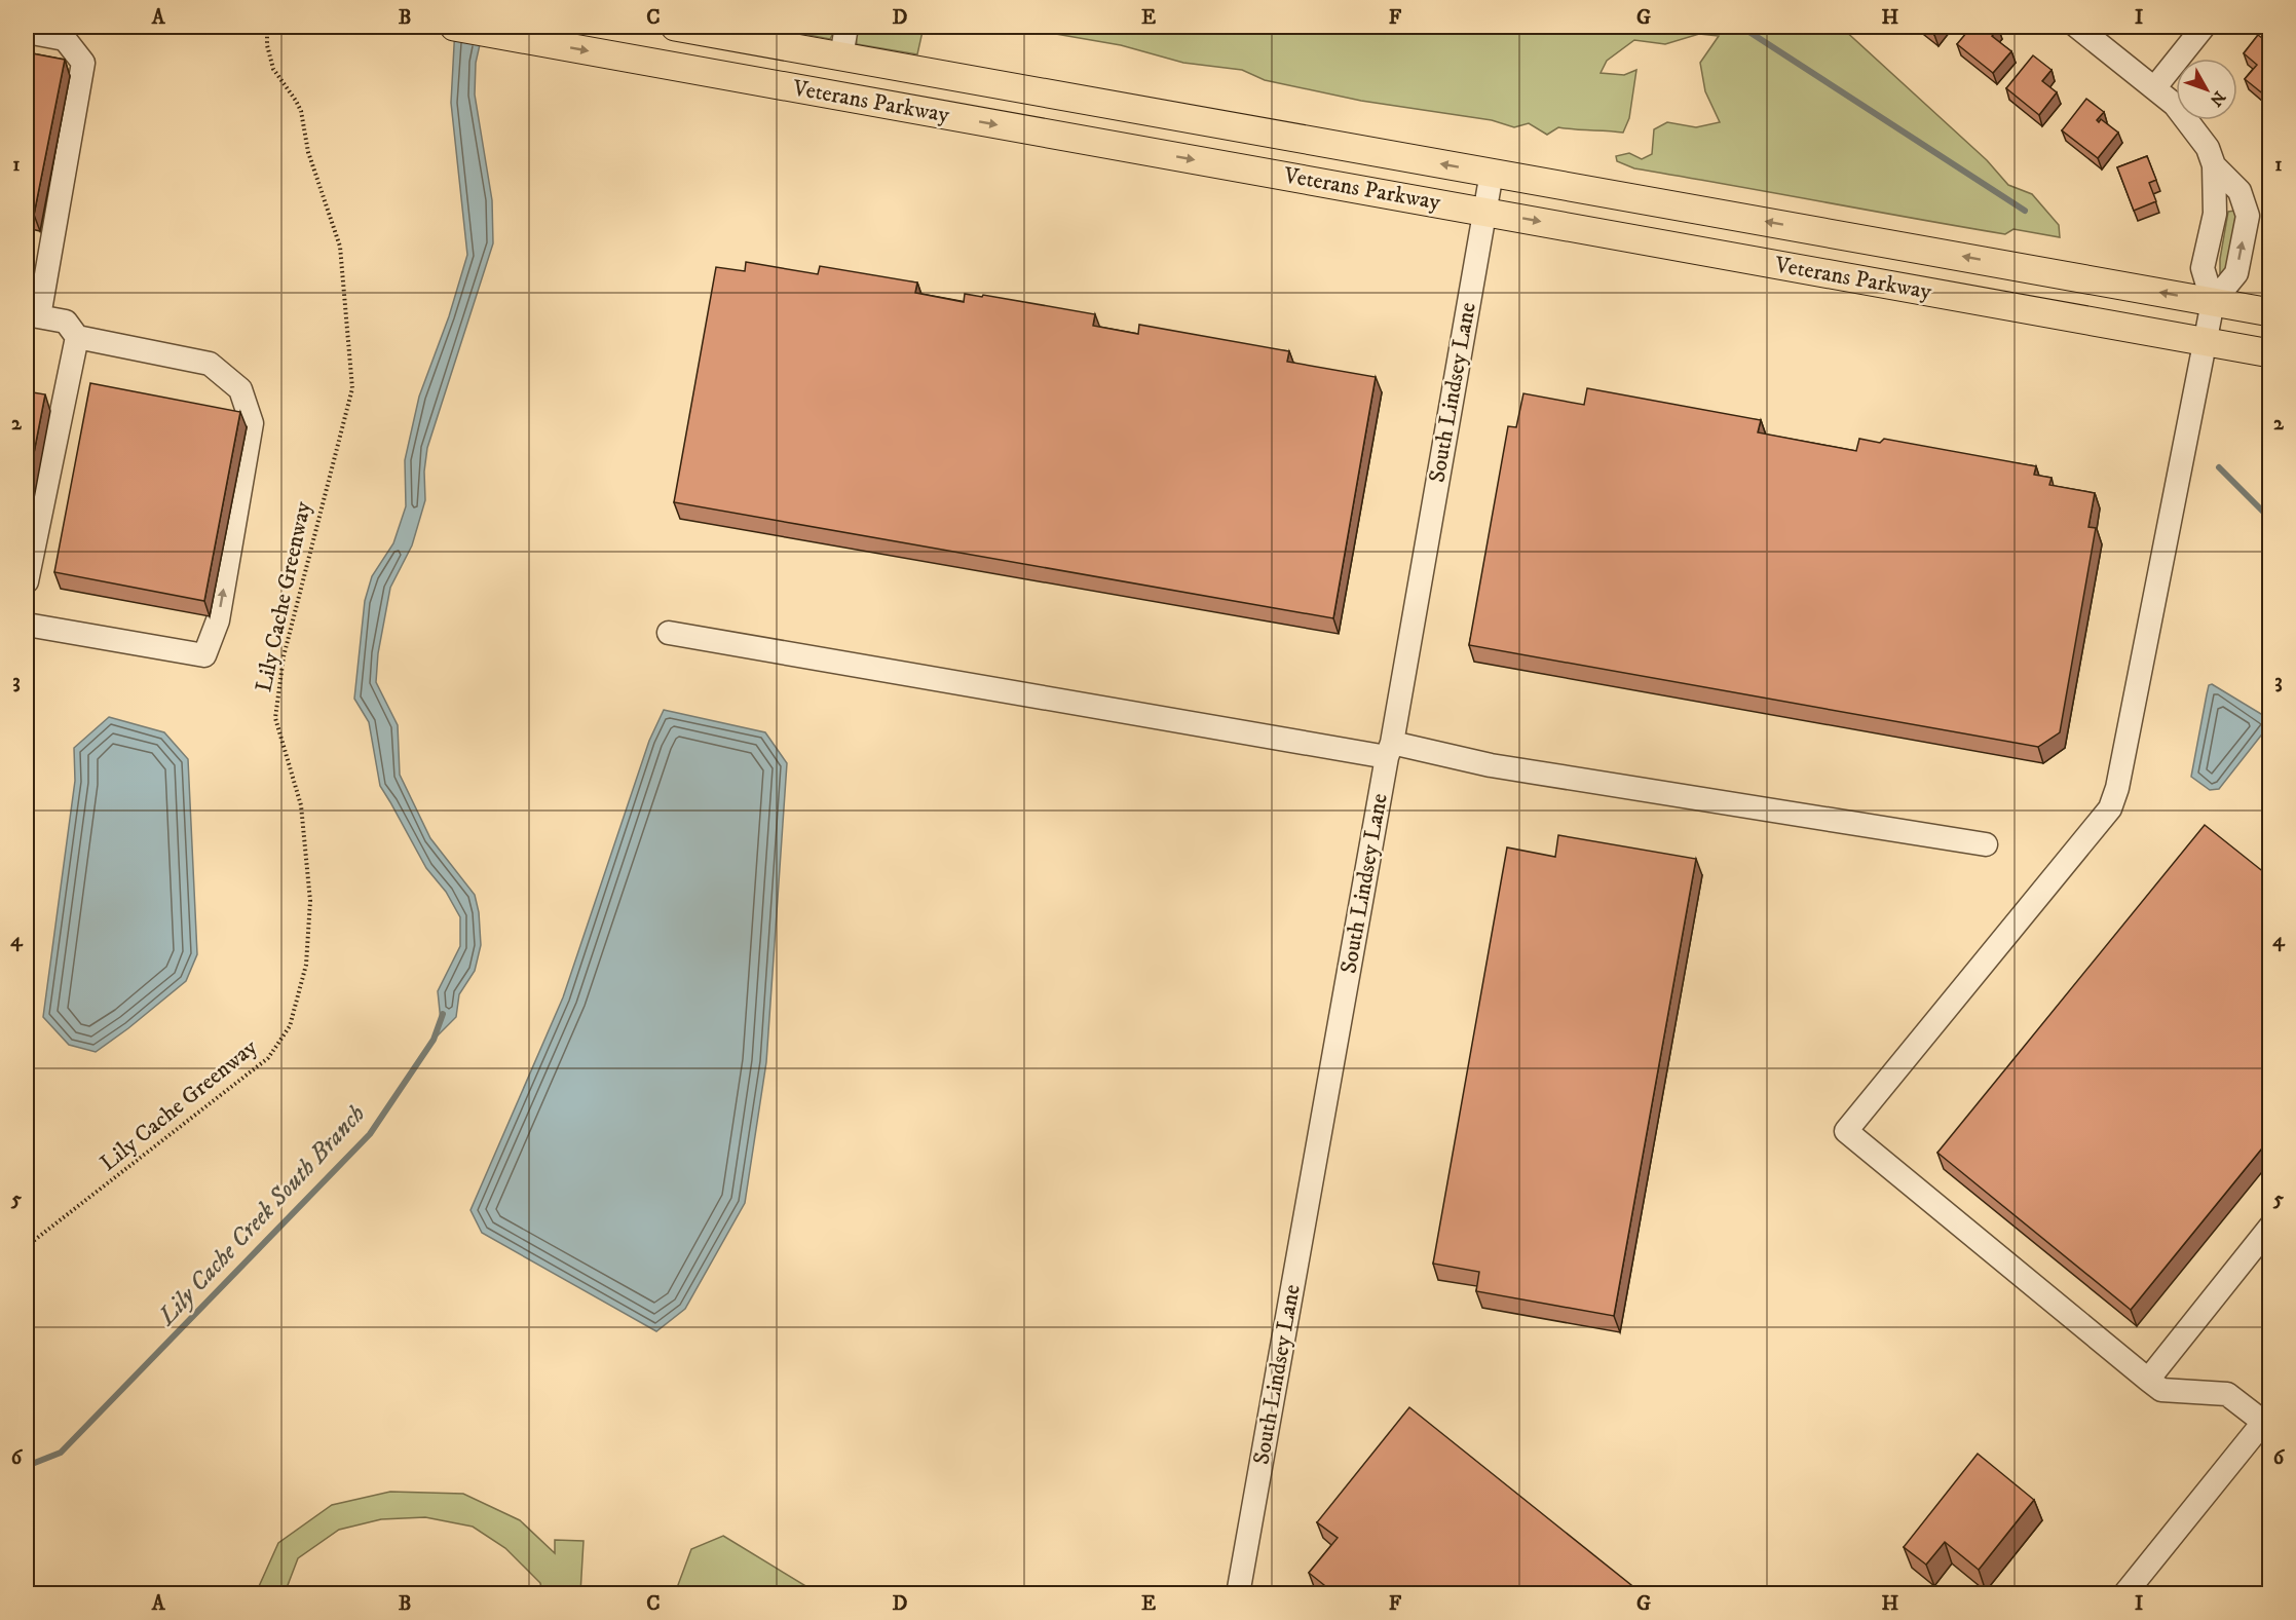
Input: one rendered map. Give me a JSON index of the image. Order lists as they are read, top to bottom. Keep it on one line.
{"streets":{"main road":["Veterans Parkway"],"street":["South Lindsey Lane"],"path":["Lily Cache Greenway"]},"crossings":[["Veterans Parkway","South Lindsey Lane"]],"water":["Lily Cache Creek South Branch"],"north":"bottom right","grid":{"columns":["A","B","C","D","E","F","G","H","I"],"rows":["1","2","3","4","5","6"]}}
